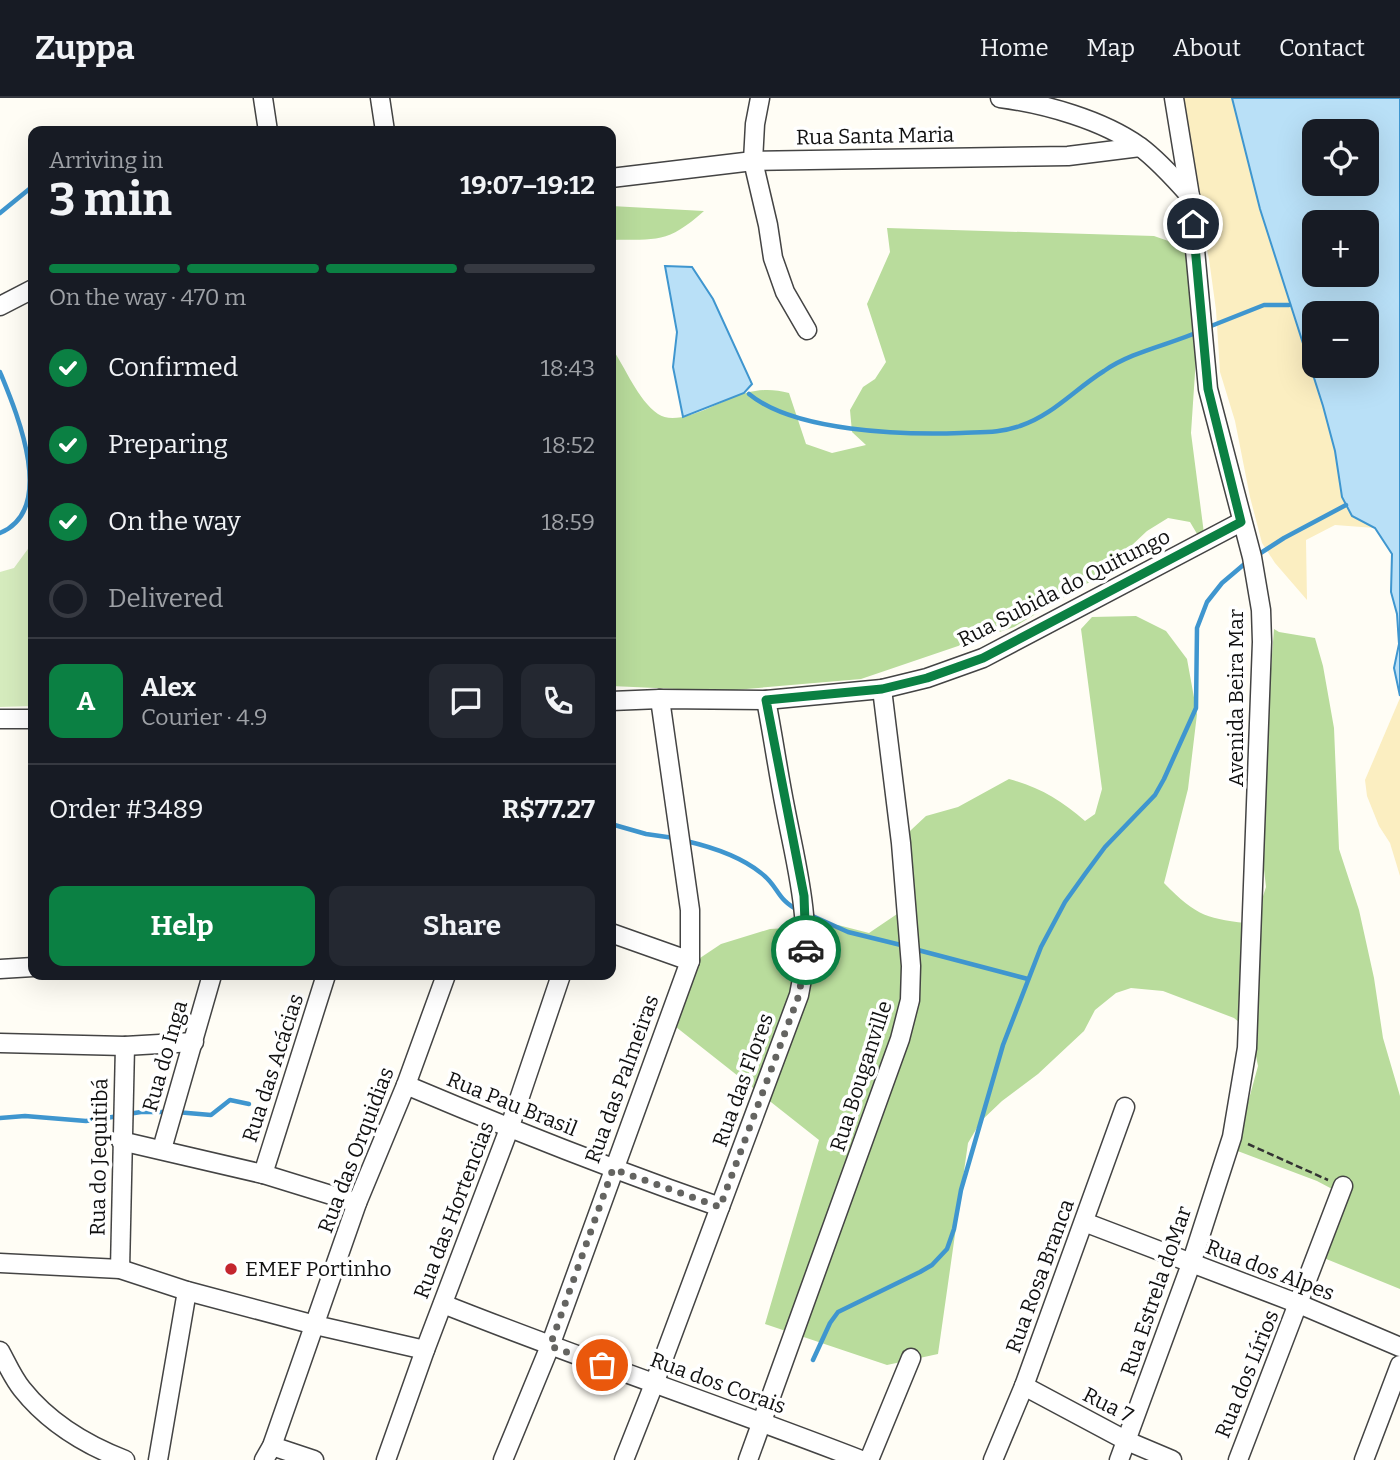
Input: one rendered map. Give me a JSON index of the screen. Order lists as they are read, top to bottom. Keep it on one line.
{"streets":{"street":["Rua Santa Maria","Rua Subida do Quitungo","Avenida Beira Mar","Rua do Inga","Rua das Acácias","Rua Bouganville","Rua das Palmeiras","Rua das Flores","Rua Pau Brasil","Rua das Orquidias","Rua do Jequitibá","Rua das Hortencias","Rua dos Alpes","Rua Rosa Branca","Rua Estrela doMar","Rua dos Lírios","Rua dos Corais","Rua 7"]},"crossings":[["Rua Subida do Quitungo","Avenida Beira Mar"],["Rua Subida do Quitungo","Rua Bouganville"],["Rua Subida do Quitungo","Rua das Palmeiras"],["Rua Subida do Quitungo","Rua das Flores"],["Avenida Beira Mar","Rua Estrela doMar"],["Rua Bouganville","Rua dos Corais"],["Rua das Palmeiras","Rua Pau Brasil"],["Rua das Palmeiras","Rua dos Corais"],["Rua das Flores","Rua Pau Brasil"],["Rua das Flores","Rua dos Corais"],["Rua Pau Brasil","Rua das Orquidias"],["Rua Pau Brasil","Rua das Hortencias"],["Rua das Hortencias","Rua dos Corais"],["Rua dos Alpes","Rua Rosa Branca"],["Rua dos Alpes","Rua Estrela doMar"],["Rua dos Alpes","Rua dos Lírios"],["Rua Rosa Branca","Rua 7"],["Rua Estrela doMar","Rua 7"]],"places":["EMEF Portinho"],"page":{"header":"Zuppa","nav":["Home","Map","About","Contact"],"map_buttons":["+","−"],"heading":["3 min","Arriving in","19:07–19:12"],"panel":["Alex","Courier · 4.9","Order #3489","R$77.27"],"bar":"On the way · 470 m","list":[["Confirmed","18:43"],["Preparing","18:52"],["On the way","18:59"],"Delivered"],"round":"A","buttons":["Help","Share"]}}
